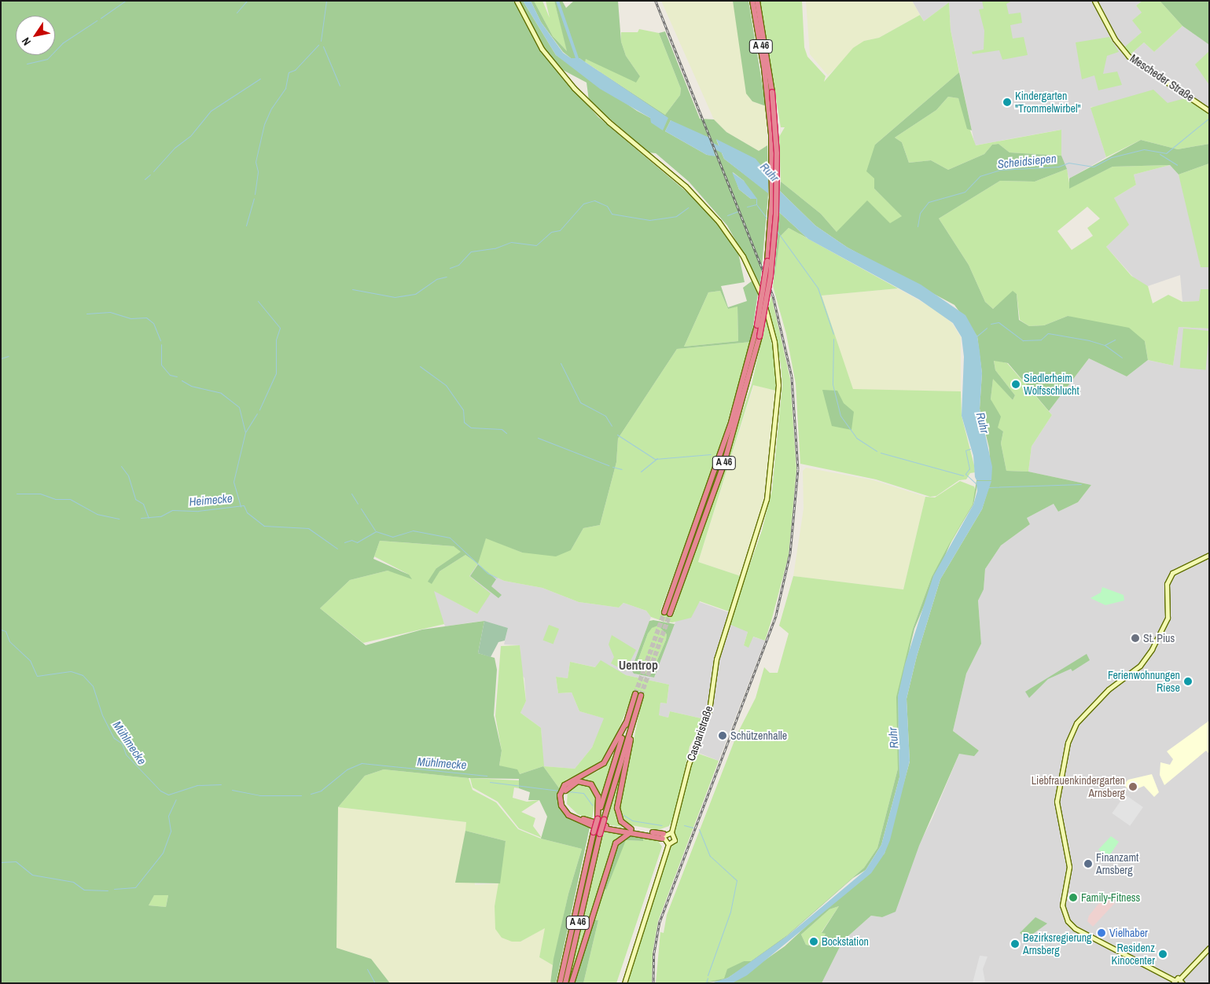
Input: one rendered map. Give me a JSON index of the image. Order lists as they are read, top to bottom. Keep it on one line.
{"streets":{"highway":["A 46"],"main road":["Mescheder Straße","Casparistraße"]},"districts":["Uentrop"],"water":["Scheidsiepen","Ruhr","Heimecke","Mühlmecke"],"places":["Kindergarten \"Trommelwirbel\"","Siedlerheim Wolfsschlucht","St. Pius","Ferienwohnungen Riese","Schützenhalle","Liebfrauenkindergarten Arnsberg","Finanzamt Arnsberg","Family-Fitness","Vielhaber","Bockstation","Bezirksregierung Arnsberg","Residenz Kinocenter"],"north":"bottom left"}
